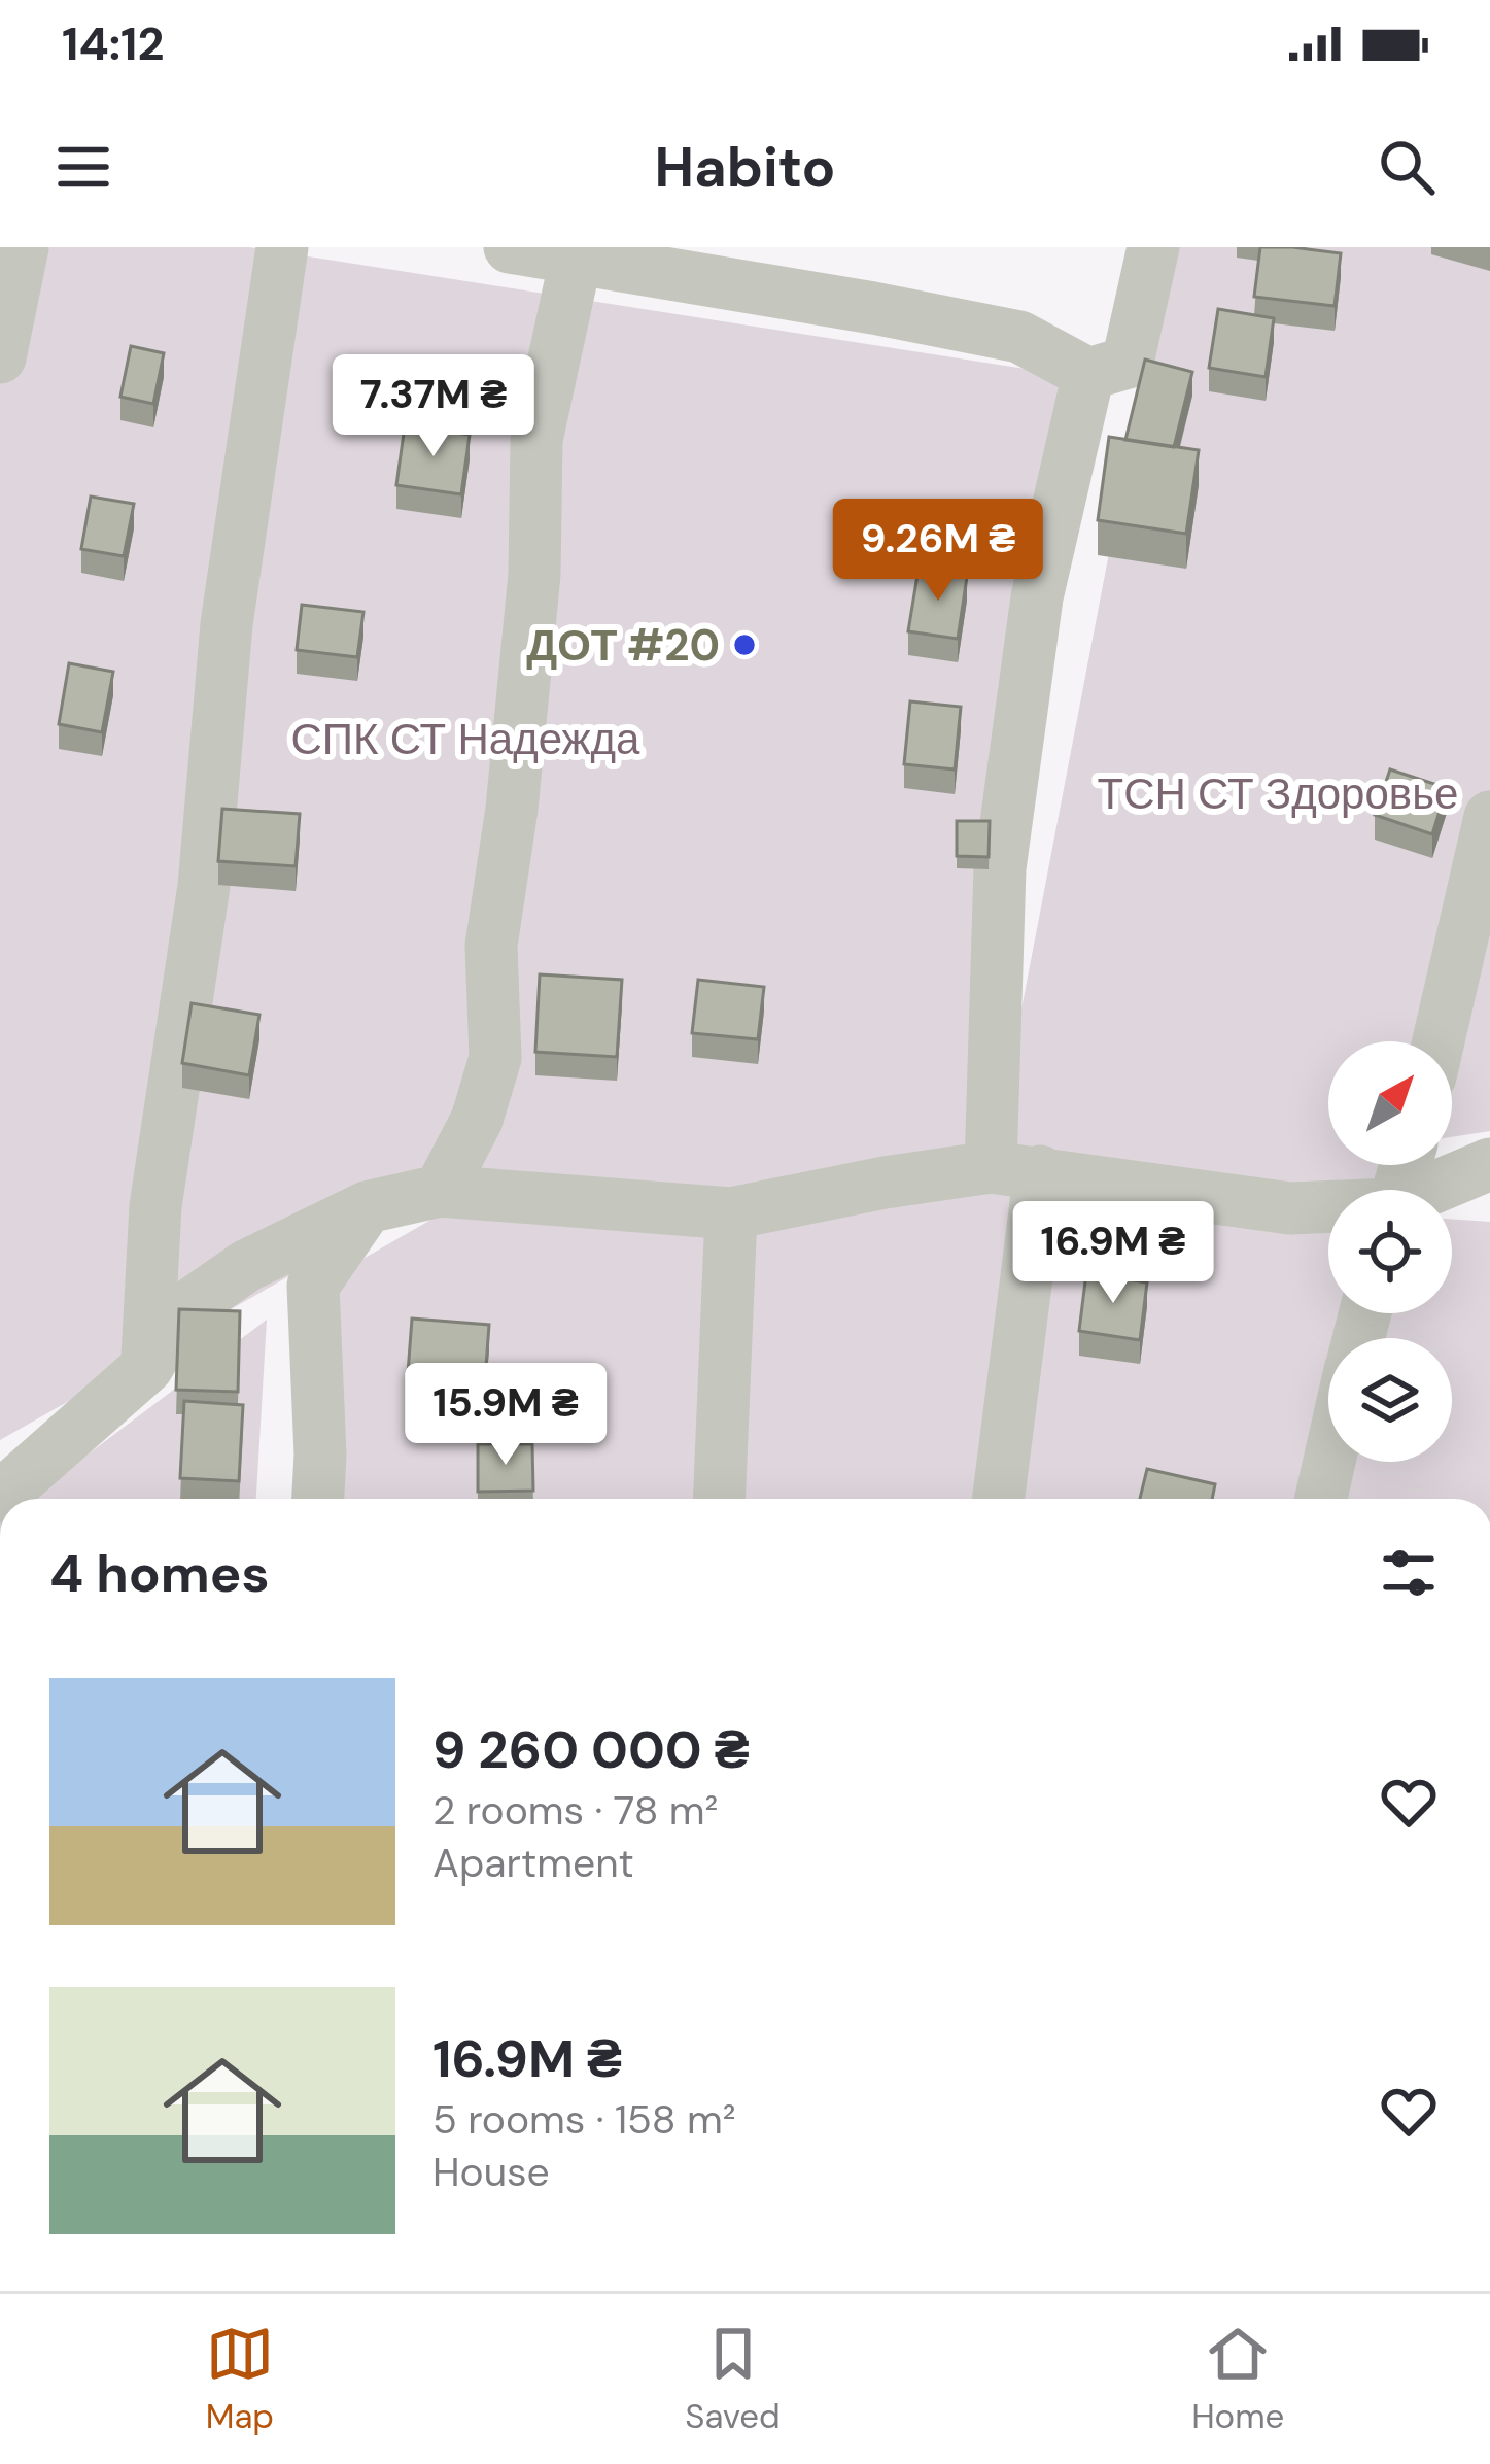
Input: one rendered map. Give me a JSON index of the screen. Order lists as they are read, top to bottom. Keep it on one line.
{"parks":["СПК СТ Надежда","ТСН СТ Здоровье"],"places":["ДОТ #20"],"north":"top right","page":{"status":"14:12","header":"Habito","price":["7.37M ₴","9.26M ₴","16.9M ₴","15.9M ₴"],"heading":"4 homes","list":[{"name":"9 260 000 ₴","note":"2 rooms · 78 m² · Apartment"},{"name":"16.9M ₴","note":"5 rooms · 158 m² · House"}],"tabs":["Map","Saved","Home"]}}
